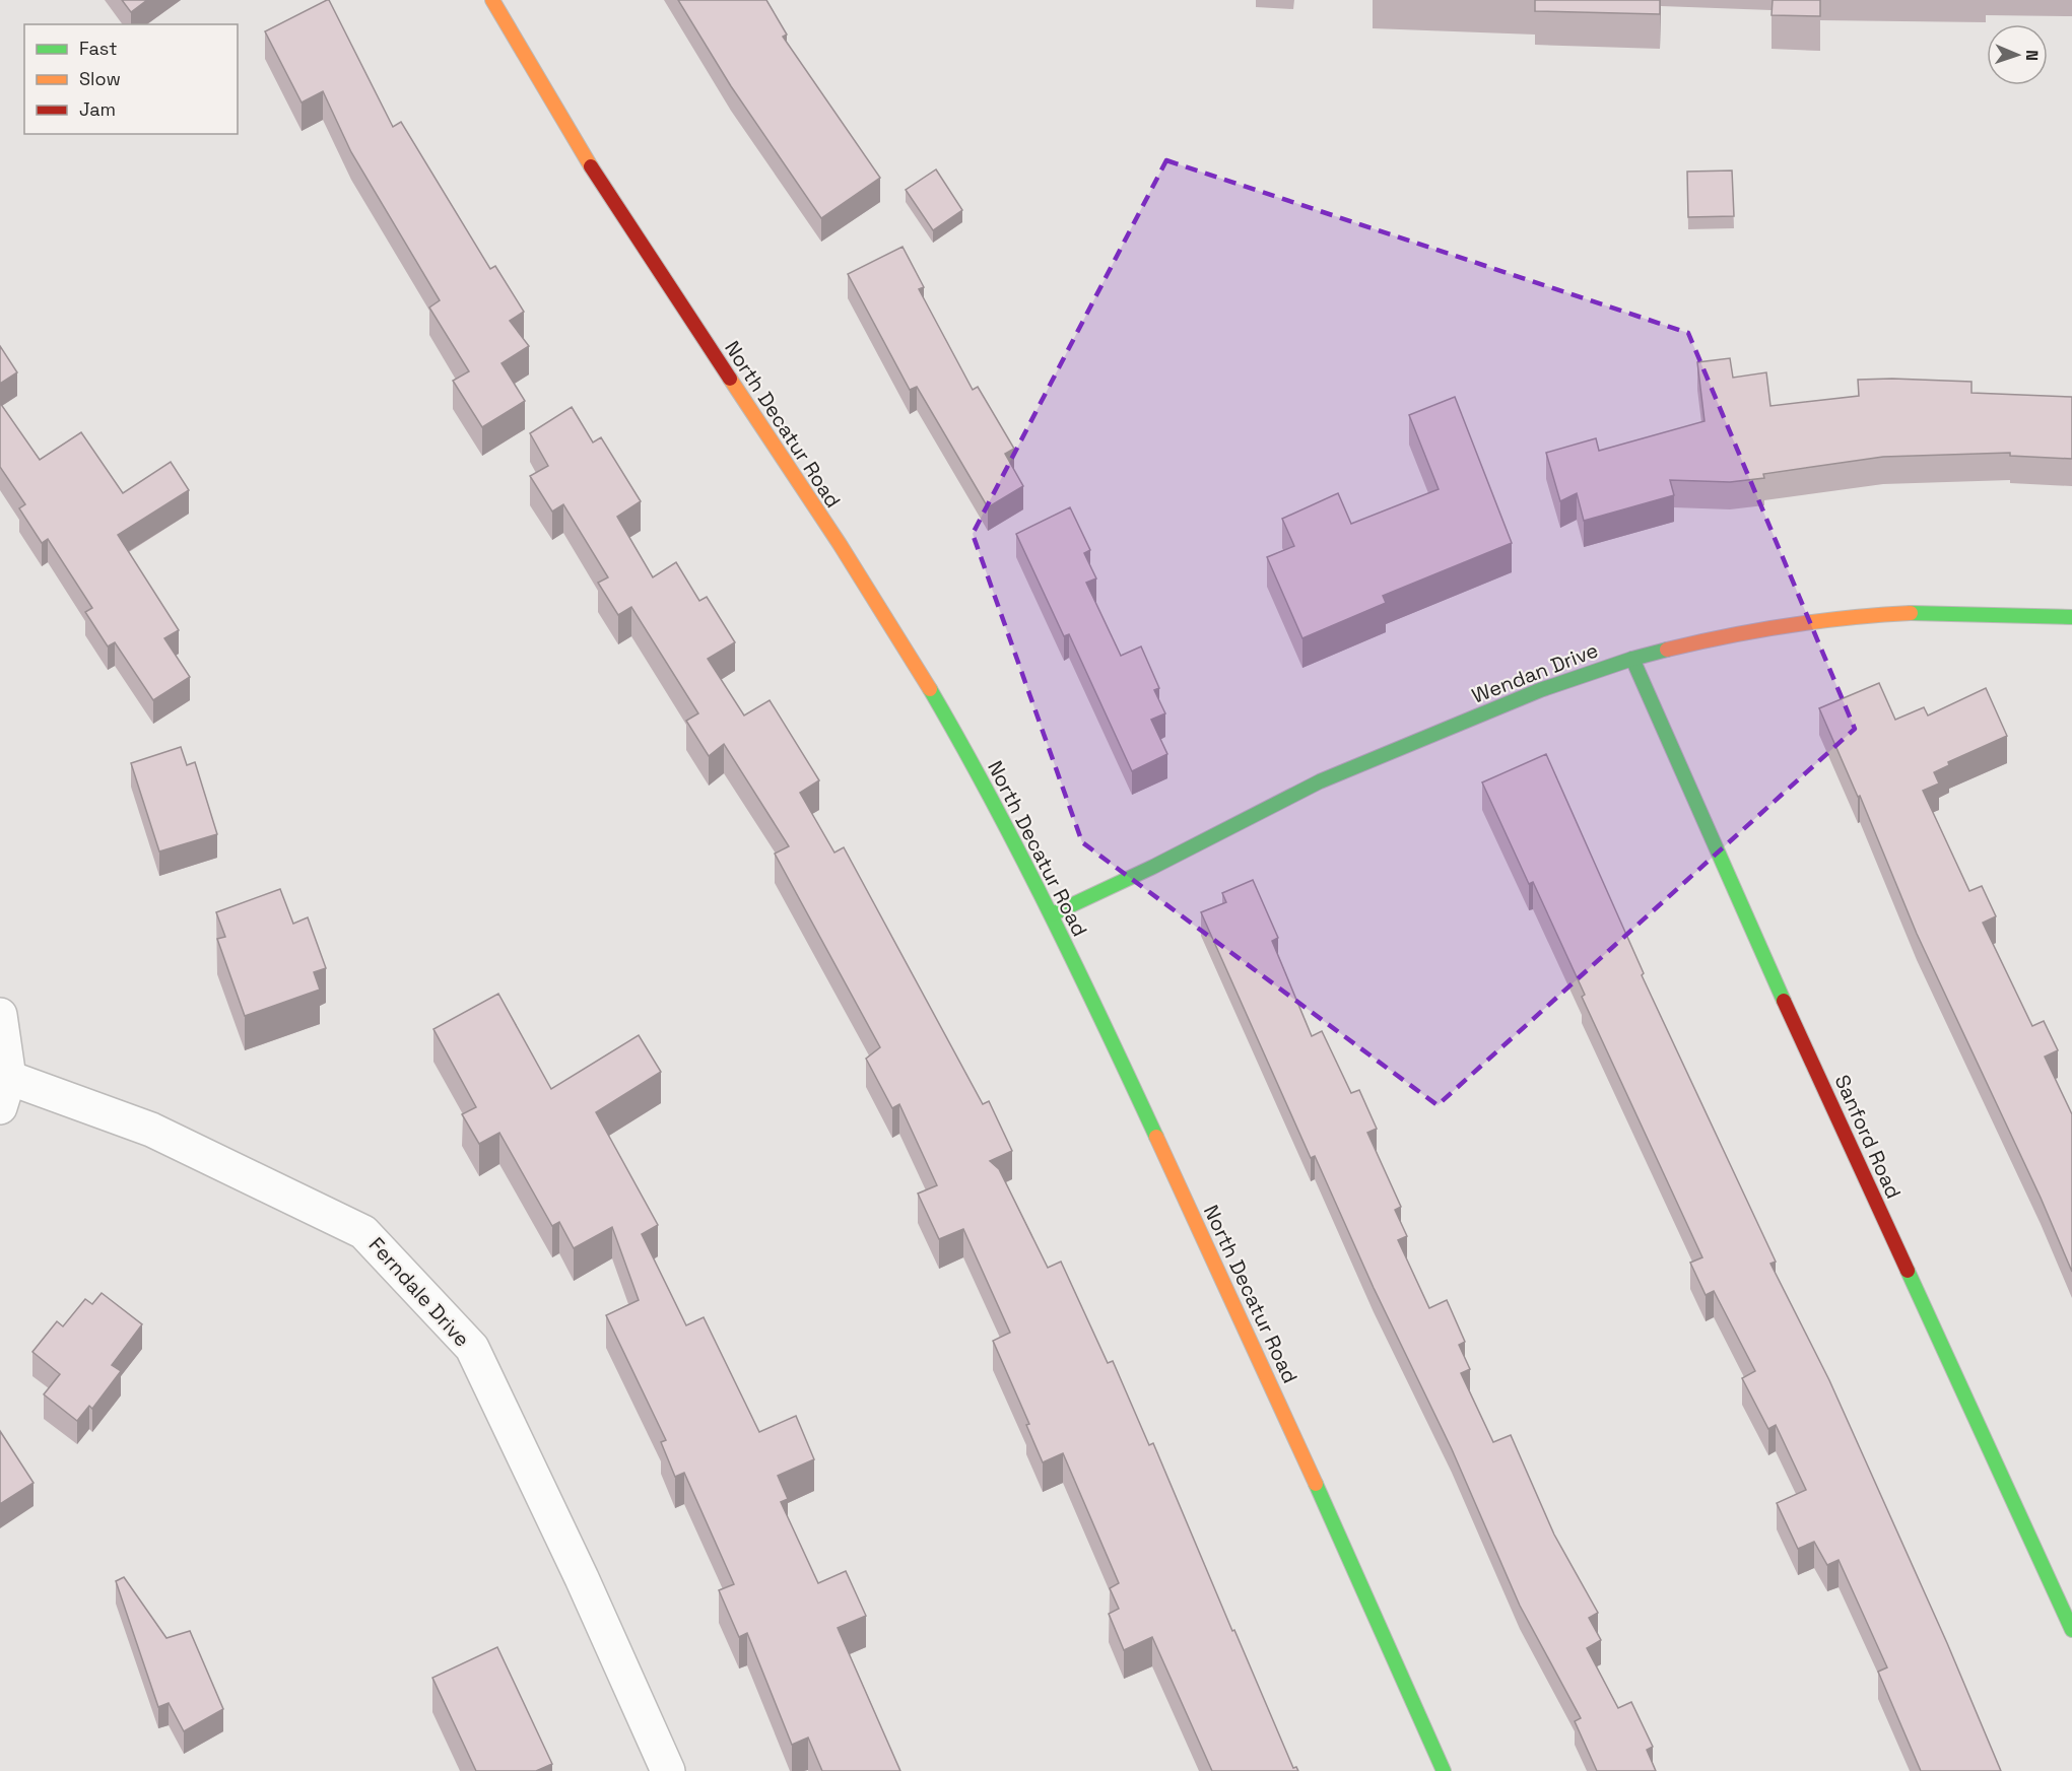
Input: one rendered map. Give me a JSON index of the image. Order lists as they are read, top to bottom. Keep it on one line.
{"streets":{"street":["North Decatur Road","Wendan Drive","Sanford Road","Ferndale Drive"]},"crossings":[["North Decatur Road","Wendan Drive"],["Wendan Drive","Sanford Road"]],"legend":["Fast","Slow","Jam"],"north":"right"}
